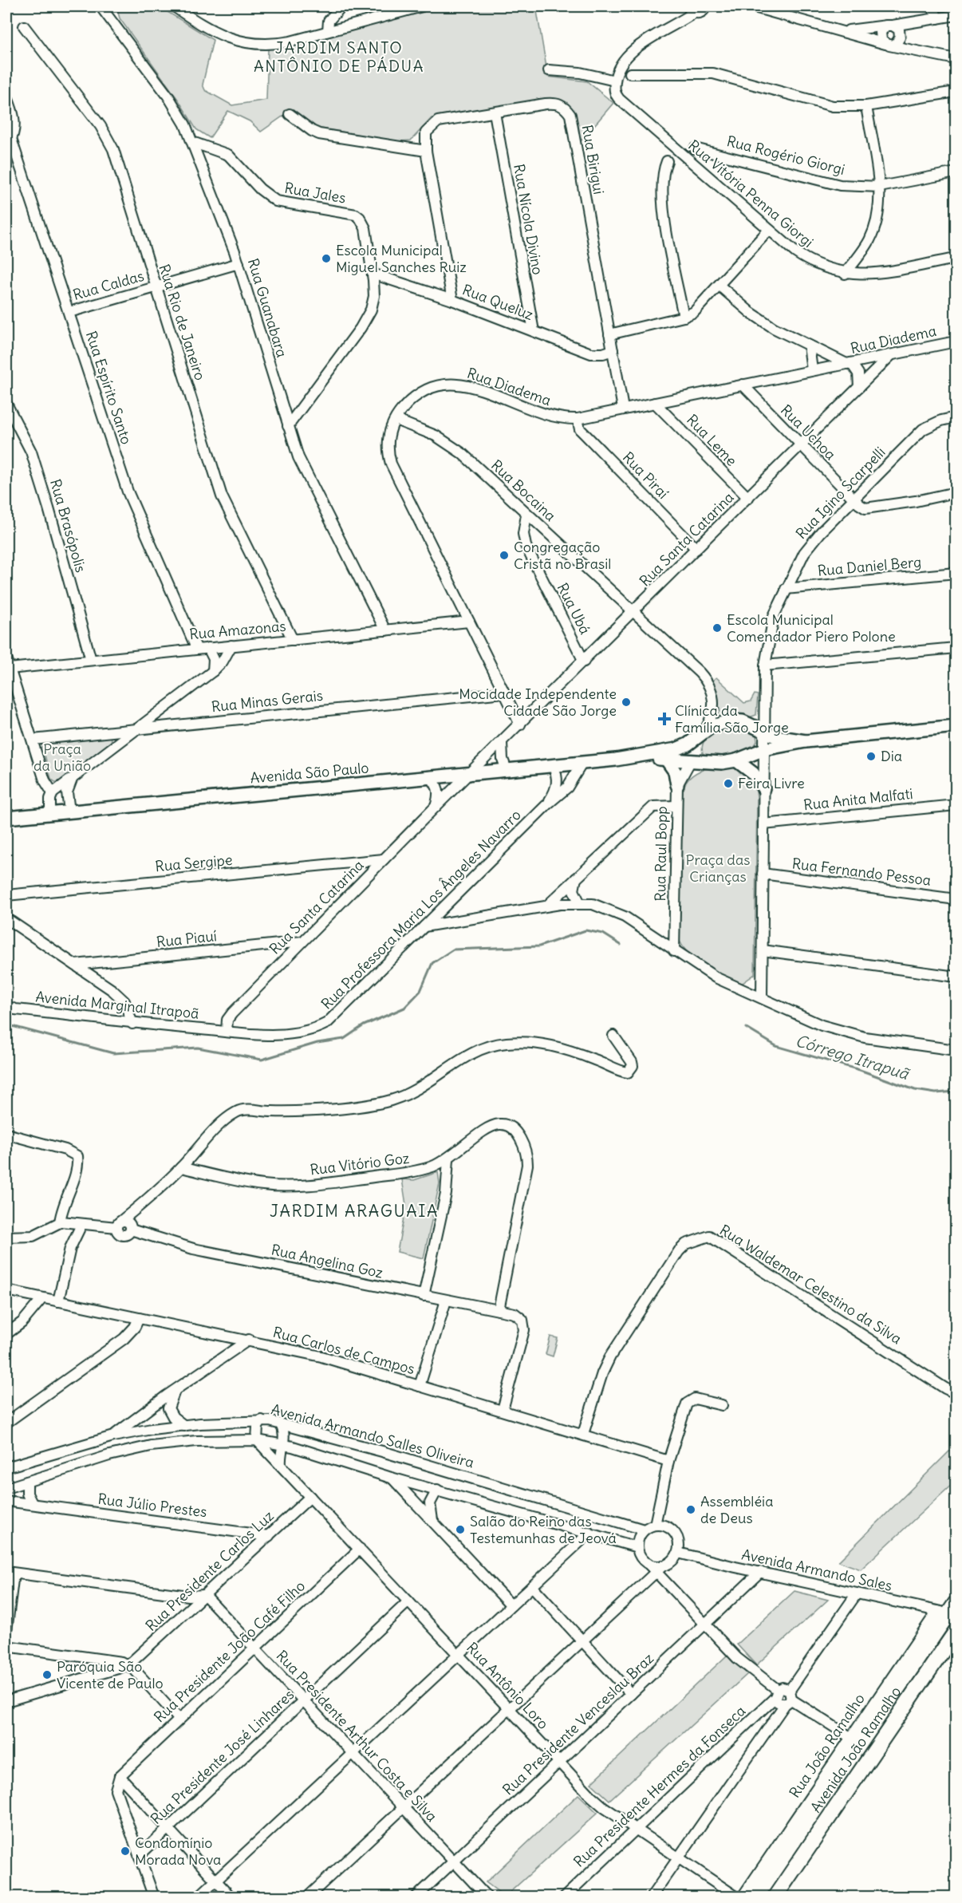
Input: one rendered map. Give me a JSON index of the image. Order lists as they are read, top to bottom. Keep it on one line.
{"streets":{"highway":["Avenida João Ramalho"],"main road":["Avenida São Paulo"],"street":["Rua Rogério Giorgi","Rua Birigui","Rua Jales","Rua Vitória Penna Giorgi","Rua Nícola Divino","Rua Caldas","Rua Queluz","Rua Guanabara","Rua Rio de Janeiro","Rua Diadema","Rua Espírito Santo","Rua Uchoa","Rua Leme","Rua Piraí","Rua Bocaina","Rua Igino Scarpelli","Rua Brasópolis","Rua Santa Catarina","Rua Daniel Berg","Rua Ubá","Rua Amazonas","Rua Minas Gerais","Rua Anita Malfati","Rua Raul Bopp","Rua Sergipe","Rua Fernando Pessoa","Rua Professora Maria Los Ângeles Navarro","Rua Piauí","Avenida Marginal Itrapoã","Rua Vitório Goz","Rua Angelina Goz","Rua Waldemar Celestino da Silva","Rua Carlos de Campos","Avenida Armando Salles Oliveira","Rua Júlio Prestes","Avenida Armando Sales","Rua Presidente Carlos Luz","Rua Presidente João Café Filho","Rua Antônio Loro","Rua Presidente Venceslau Braz","Rua Presidente Arthur Costa e Silva","Rua João Ramalho","Rua Presidente José Linhares","Rua Presidente Hermes da Fonseca"]},"crossings":[["Rua Rogério Giorgi","Rua Vitória Penna Giorgi"],["Rua Birigui","Rua Nícola Divino"],["Rua Birigui","Rua Queluz"],["Rua Birigui","Rua Diadema"],["Rua Jales","Rua Queluz"],["Rua Jales","Rua Guanabara"],["Rua Nícola Divino","Rua Queluz"],["Rua Caldas","Rua Guanabara"],["Rua Caldas","Rua Rio de Janeiro"],["Rua Caldas","Rua Espírito Santo"],["Rua Guanabara","Rua Amazonas"],["Rua Rio de Janeiro","Rua Amazonas"],["Rua Diadema","Rua Uchoa"],["Rua Diadema","Rua Leme"],["Rua Diadema","Rua Piraí"],["Rua Diadema","Rua Bocaina"],["Rua Diadema","Rua Santa Catarina"],["Rua Diadema","Rua Amazonas"],["Rua Diadema","Rua Minas Gerais"],["Rua Espírito Santo","Rua Amazonas"],["Rua Uchoa","Rua Igino Scarpelli"],["Rua Uchoa","Rua Santa Catarina"],["Rua Leme","Rua Santa Catarina"],["Rua Piraí","Rua Santa Catarina"],["Rua Bocaina","Rua Santa Catarina"],["Rua Bocaina","Rua Ubá"],["Rua Bocaina","Avenida São Paulo"],["Rua Igino Scarpelli","Rua Daniel Berg"],["Rua Igino Scarpelli","Avenida São Paulo"],["Rua Igino Scarpelli","Rua Anita Malfati"],["Rua Igino Scarpelli","Rua Fernando Pessoa"],["Rua Brasópolis","Rua Amazonas"],["Rua Santa Catarina","Rua Ubá"],["Rua Santa Catarina","Avenida São Paulo"],["Rua Santa Catarina","Rua Sergipe"],["Rua Santa Catarina","Rua Professora Maria Los Ângeles Navarro"],["Rua Santa Catarina","Rua Piauí"],["Rua Santa Catarina","Avenida Marginal Itrapoã"],["Avenida São Paulo","Rua Raul Bopp"],["Avenida São Paulo","Rua Professora Maria Los Ângeles Navarro"],["Rua Professora Maria Los Ângeles Navarro","Avenida Marginal Itrapoã"],["Rua Vitório Goz","Rua Angelina Goz"],["Rua Angelina Goz","Rua Carlos de Campos"],["Rua Waldemar Celestino da Silva","Rua Carlos de Campos"],["Avenida Armando Salles Oliveira","Avenida Armando Sales"],["Rua Júlio Prestes","Rua Presidente Carlos Luz"],["Avenida Armando Sales","Rua Presidente Venceslau Braz"],["Avenida Armando Sales","Avenida João Ramalho"],["Rua Presidente Carlos Luz","Rua Antônio Loro"],["Rua Presidente Carlos Luz","Rua Presidente Arthur Costa e Silva"],["Rua Presidente João Café Filho","Rua Antônio Loro"],["Rua Presidente João Café Filho","Rua Presidente Arthur Costa e Silva"],["Rua Antônio Loro","Rua Presidente Venceslau Braz"],["Rua Antônio Loro","Rua Presidente José Linhares"],["Rua Antônio Loro","Rua Presidente Hermes da Fonseca"],["Rua Presidente Venceslau Braz","Rua Presidente Arthur Costa e Silva"],["Rua Presidente Arthur Costa e Silva","Rua Presidente José Linhares"],["Rua João Ramalho","Avenida João Ramalho"]],"districts":["JARDIM SANTO ANTÔNIO DE PÁDUA","JARDIM ARAGUAIA"],"water":["Córrego Itrapuã"],"parks":["Praça da União","Praça das Crianças"],"places":{"other":["Escola Municipal Miguel Sanches Ruiz","Congregação Cristã no Brasil","Escola Municipal Comendador Piero Polone","Mocidade Independente Cidade São Jorge","Dia","Feira Livre","Assembléia de Deus","Salão do Reino das Testemunhas de Jeová","Paróquia São Vicente de Paulo","Condomínio Morada Nova"],"health":["Clínica da Família São Jorge"]}}
